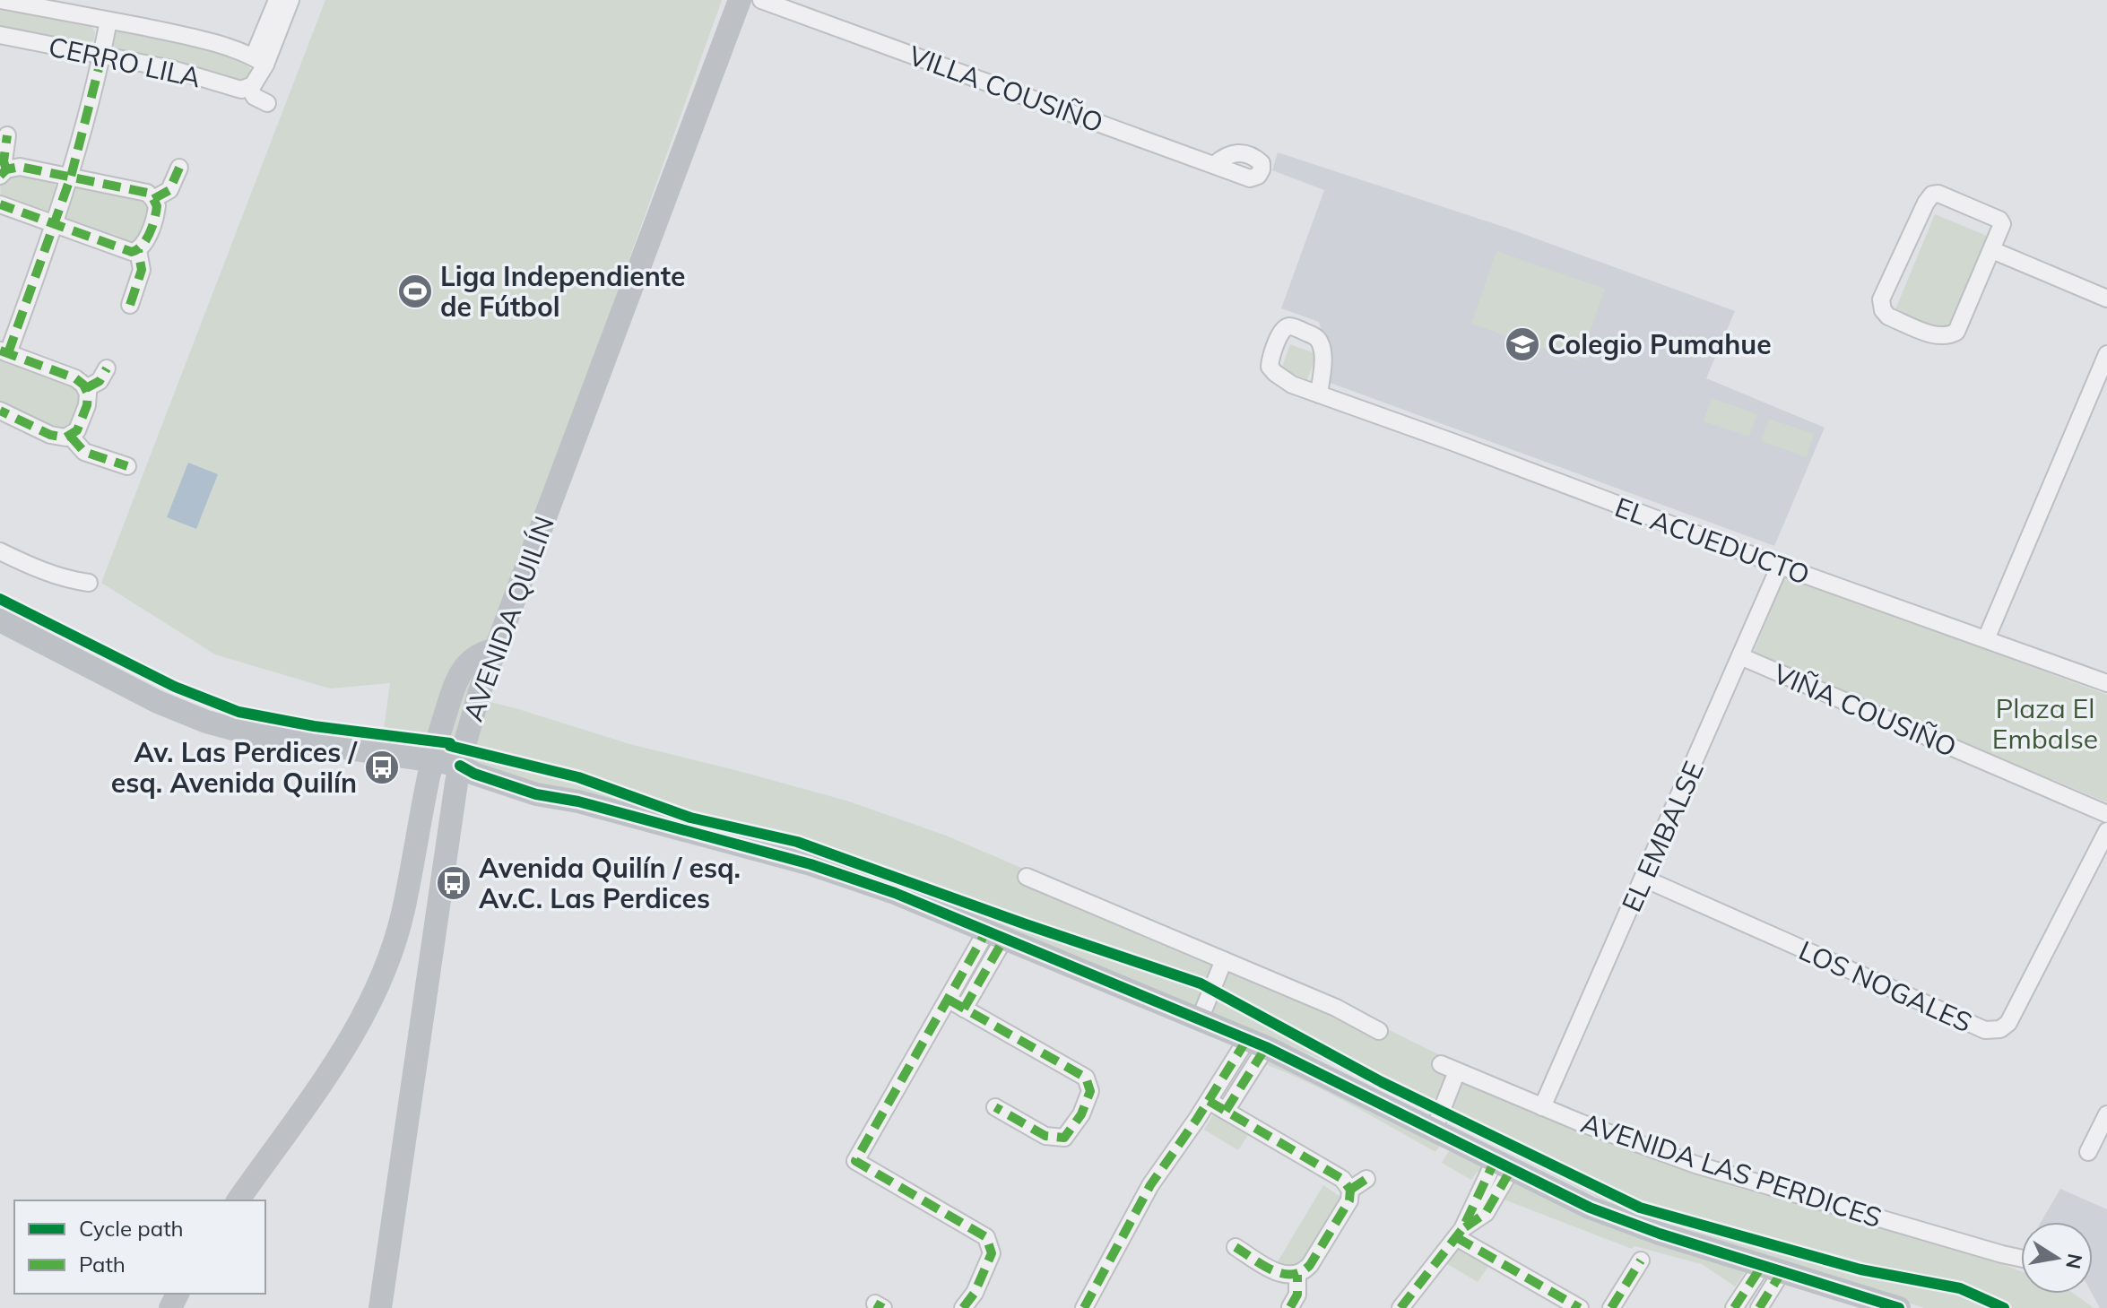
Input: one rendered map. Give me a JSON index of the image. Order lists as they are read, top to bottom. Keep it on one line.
{"streets":{"street":["CERRO LILA","VILLA COUSIÑO","EL ACUEDUCTO","AVENIDA QUILÍN","VIÑA COUSIÑO","EL EMBALSE","LOS NOGALES","AVENIDA LAS PERDICES"]},"crossings":[["EL ACUEDUCTO","EL EMBALSE"],["VIÑA COUSIÑO","EL EMBALSE"],["EL EMBALSE","LOS NOGALES"],["EL EMBALSE","AVENIDA LAS PERDICES"]],"parks":["Plaza El Embalse"],"places":{"sports":["Liga Independiente de Fútbol"],"school or university":["Colegio Pumahue"],"bus stop":["Av. Las Perdices / esq. Avenida Quilín","Avenida Quilín / esq. Av.C. Las Perdices"]},"legend":["Cycle path","Path"],"north":"right"}
